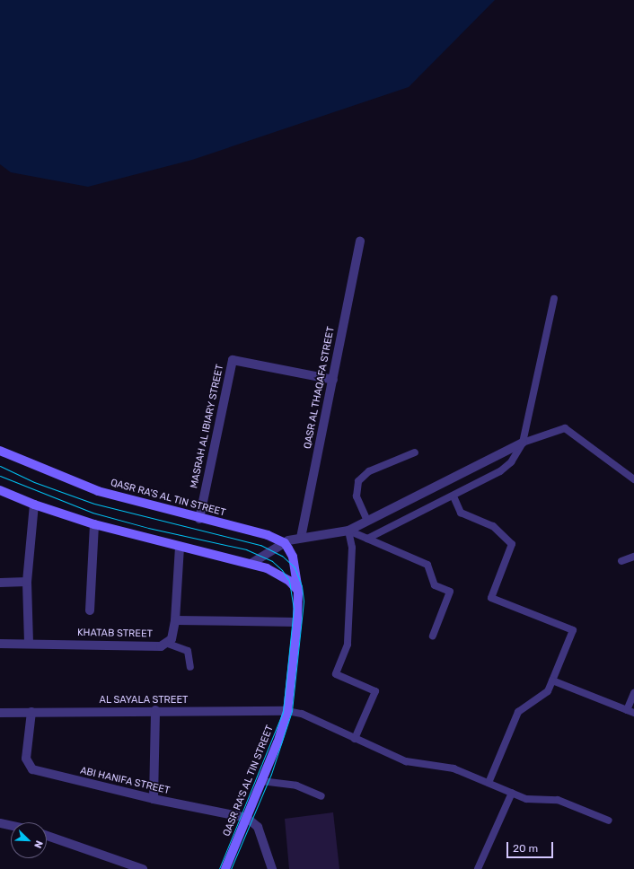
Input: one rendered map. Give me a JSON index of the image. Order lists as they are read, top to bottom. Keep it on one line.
{"streets":{"main road":["QASR RA'S AL TIN STREET"],"street":["QASR AL THAQAFA STREET","MASRAH AL IBIARY STREET","KHATAB STREET","AL SAYALA STREET","ABI HANIFA STREET"]},"crossings":[["QASR AL THAQAFA STREET","MASRAH AL IBIARY STREET"],["MASRAH AL IBIARY STREET","QASR RA'S AL TIN STREET"],["QASR RA'S AL TIN STREET","AL SAYALA STREET"],["QASR RA'S AL TIN STREET","ABI HANIFA STREET"],["AL SAYALA STREET","ABI HANIFA STREET"]],"scale_bar":"20 m","north":"bottom right"}
